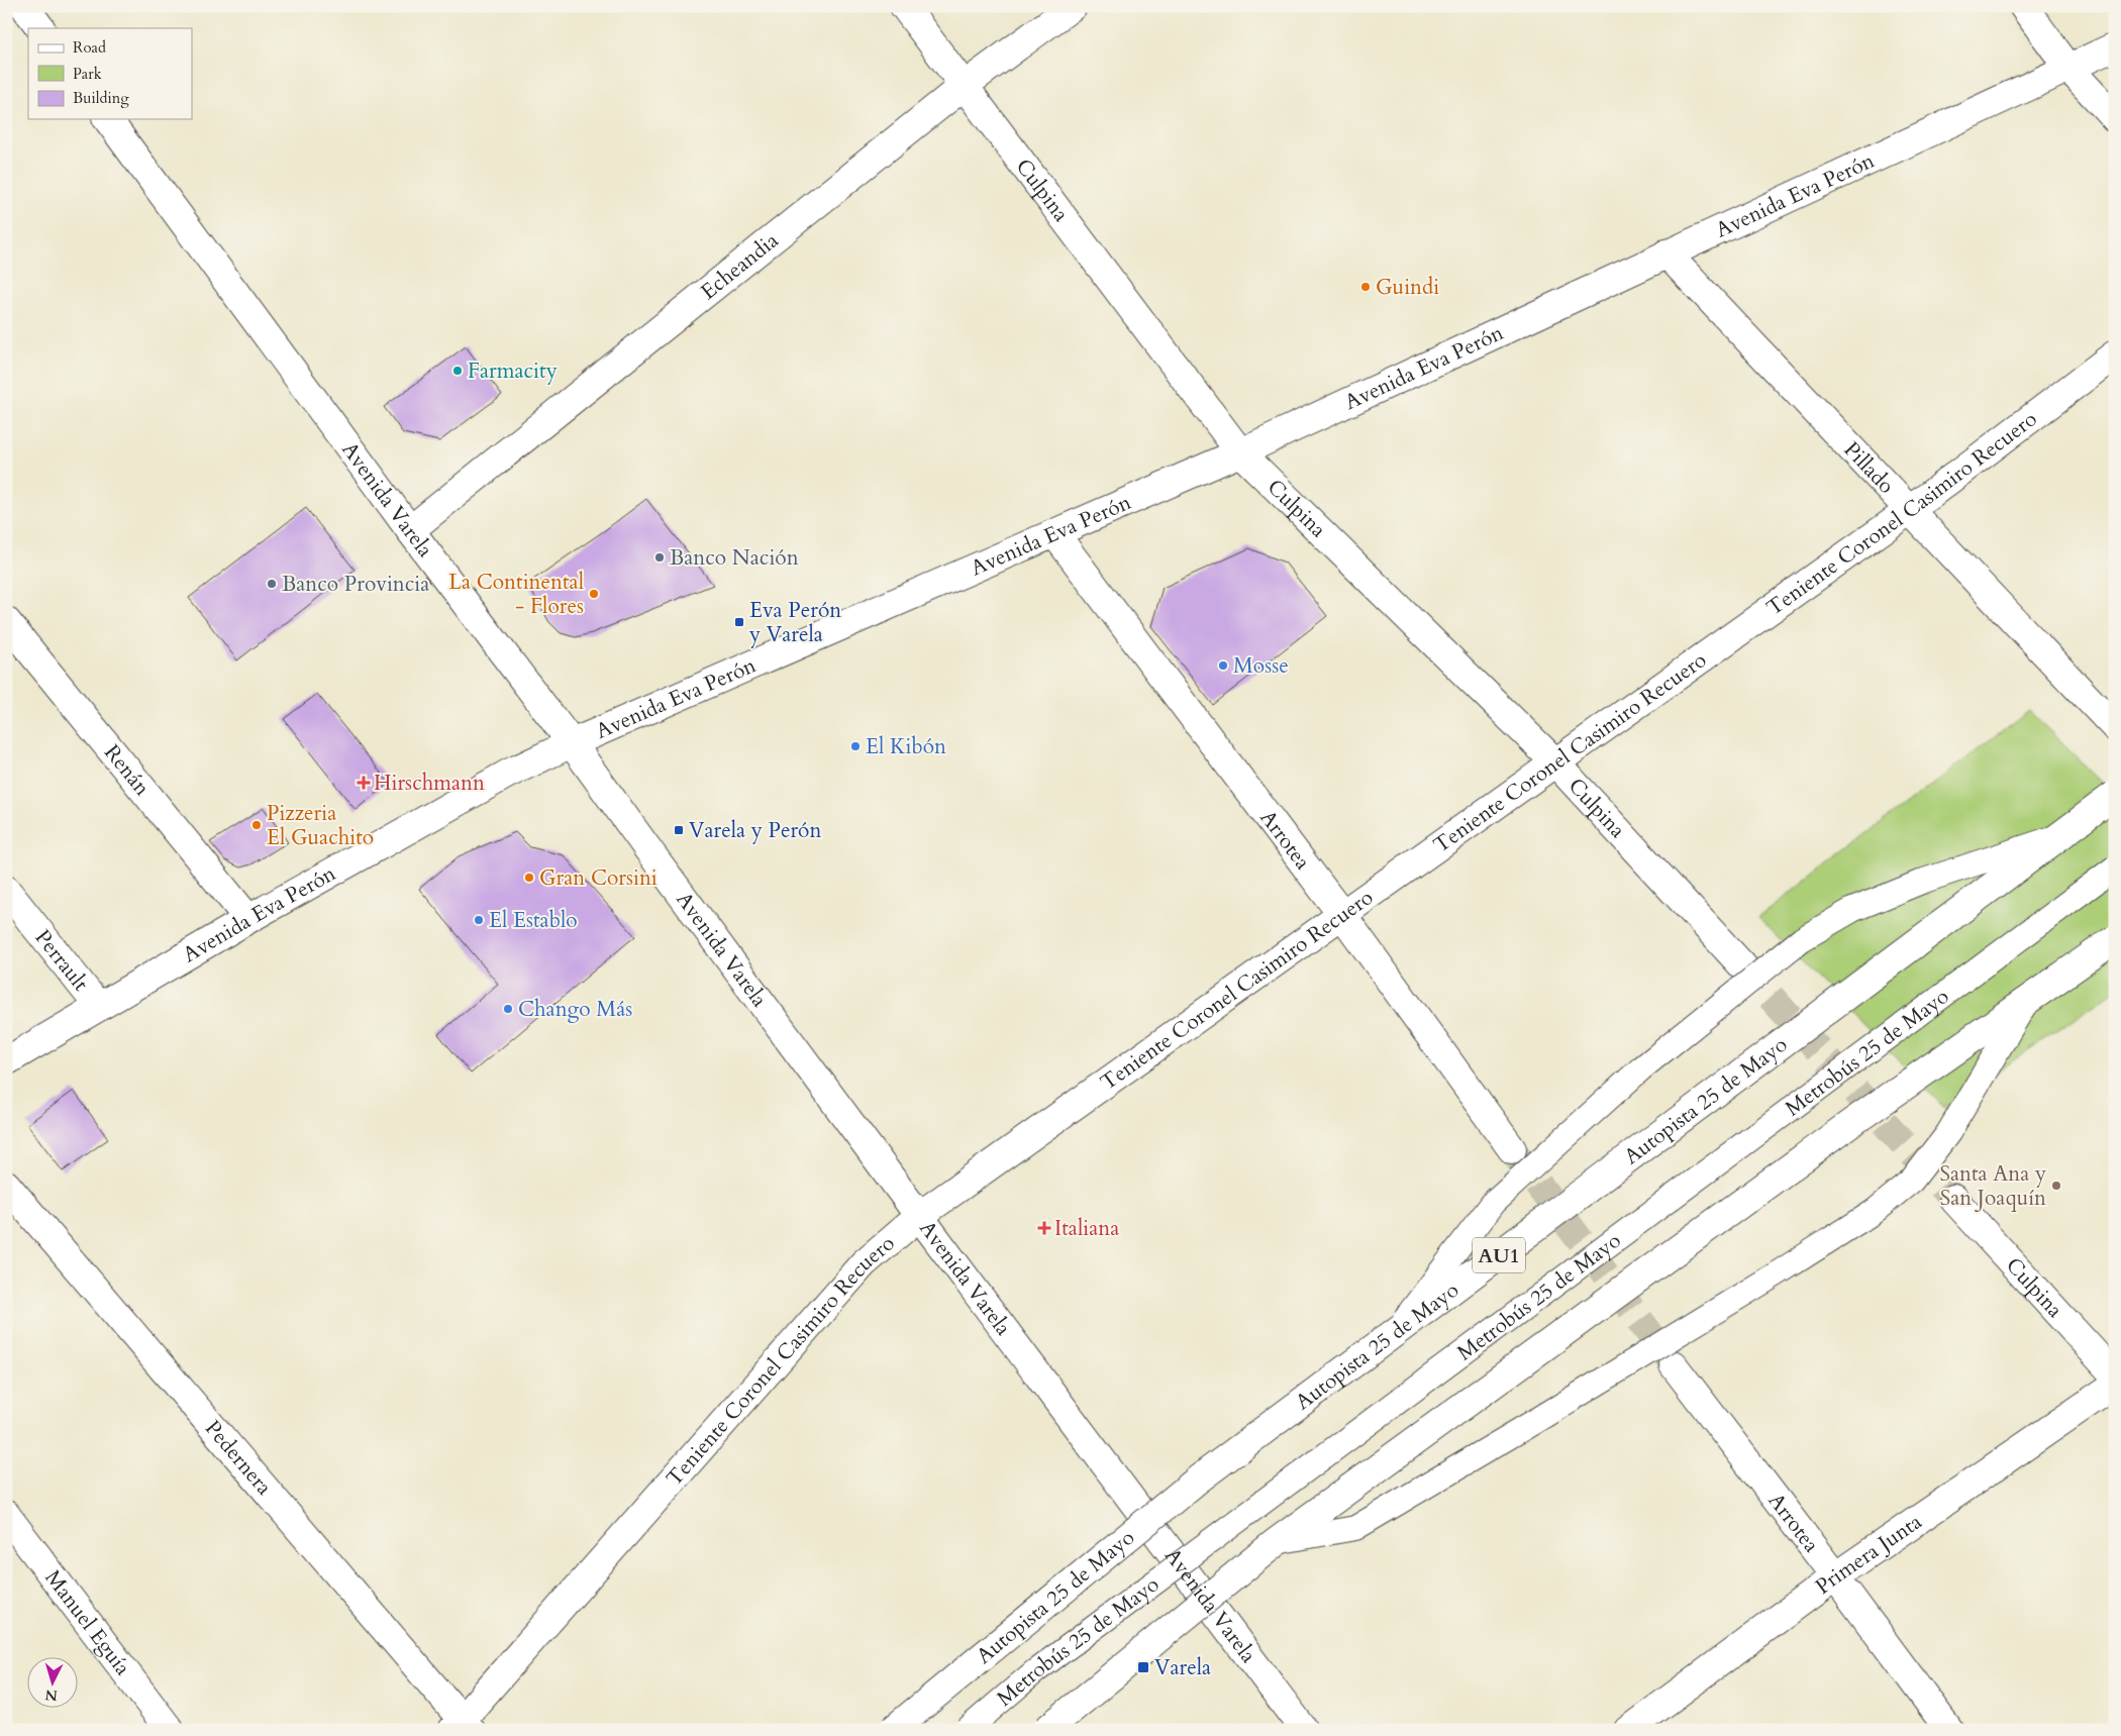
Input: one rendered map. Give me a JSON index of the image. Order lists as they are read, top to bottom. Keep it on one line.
{"streets":{"main road":["Culpina","Avenida Eva Perón","Echeandia","Pillado","Avenida Varela","Teniente Coronel Casimiro Recuero","Renán","Arrotea","Perrault","Autopista 25 de Mayo","AU1","Pedernera","Primera Junta","Manuel Eguía"],"lane":["Metrobús 25 de Mayo"]},"crossings":[["Culpina","Avenida Eva Perón"],["Culpina","Echeandia"],["Culpina","Teniente Coronel Casimiro Recuero"],["Avenida Eva Perón","Pillado"],["Avenida Eva Perón","Avenida Varela"],["Avenida Eva Perón","Renán"],["Avenida Eva Perón","Arrotea"],["Avenida Eva Perón","Perrault"],["Echeandia","Avenida Varela"],["Pillado","Teniente Coronel Casimiro Recuero"],["Avenida Varela","Teniente Coronel Casimiro Recuero"],["Teniente Coronel Casimiro Recuero","Arrotea"],["Teniente Coronel Casimiro Recuero","Pedernera"],["Arrotea","Primera Junta"]],"places":{"other":["Guindi","Farmacity","Banco Nación","Banco Provincia","La Continental - Flores","Mosse","El Kibón","Pizzeria El Guachito","Gran Corsini","El Establo","Chango Más","Santa Ana y San Joaquín"],"transit":["Eva Perón y Varela","Varela y Perón","Varela"],"health":["Hirschmann","Italiana"]},"legend":["Road","Park","Building"],"north":"bottom"}
